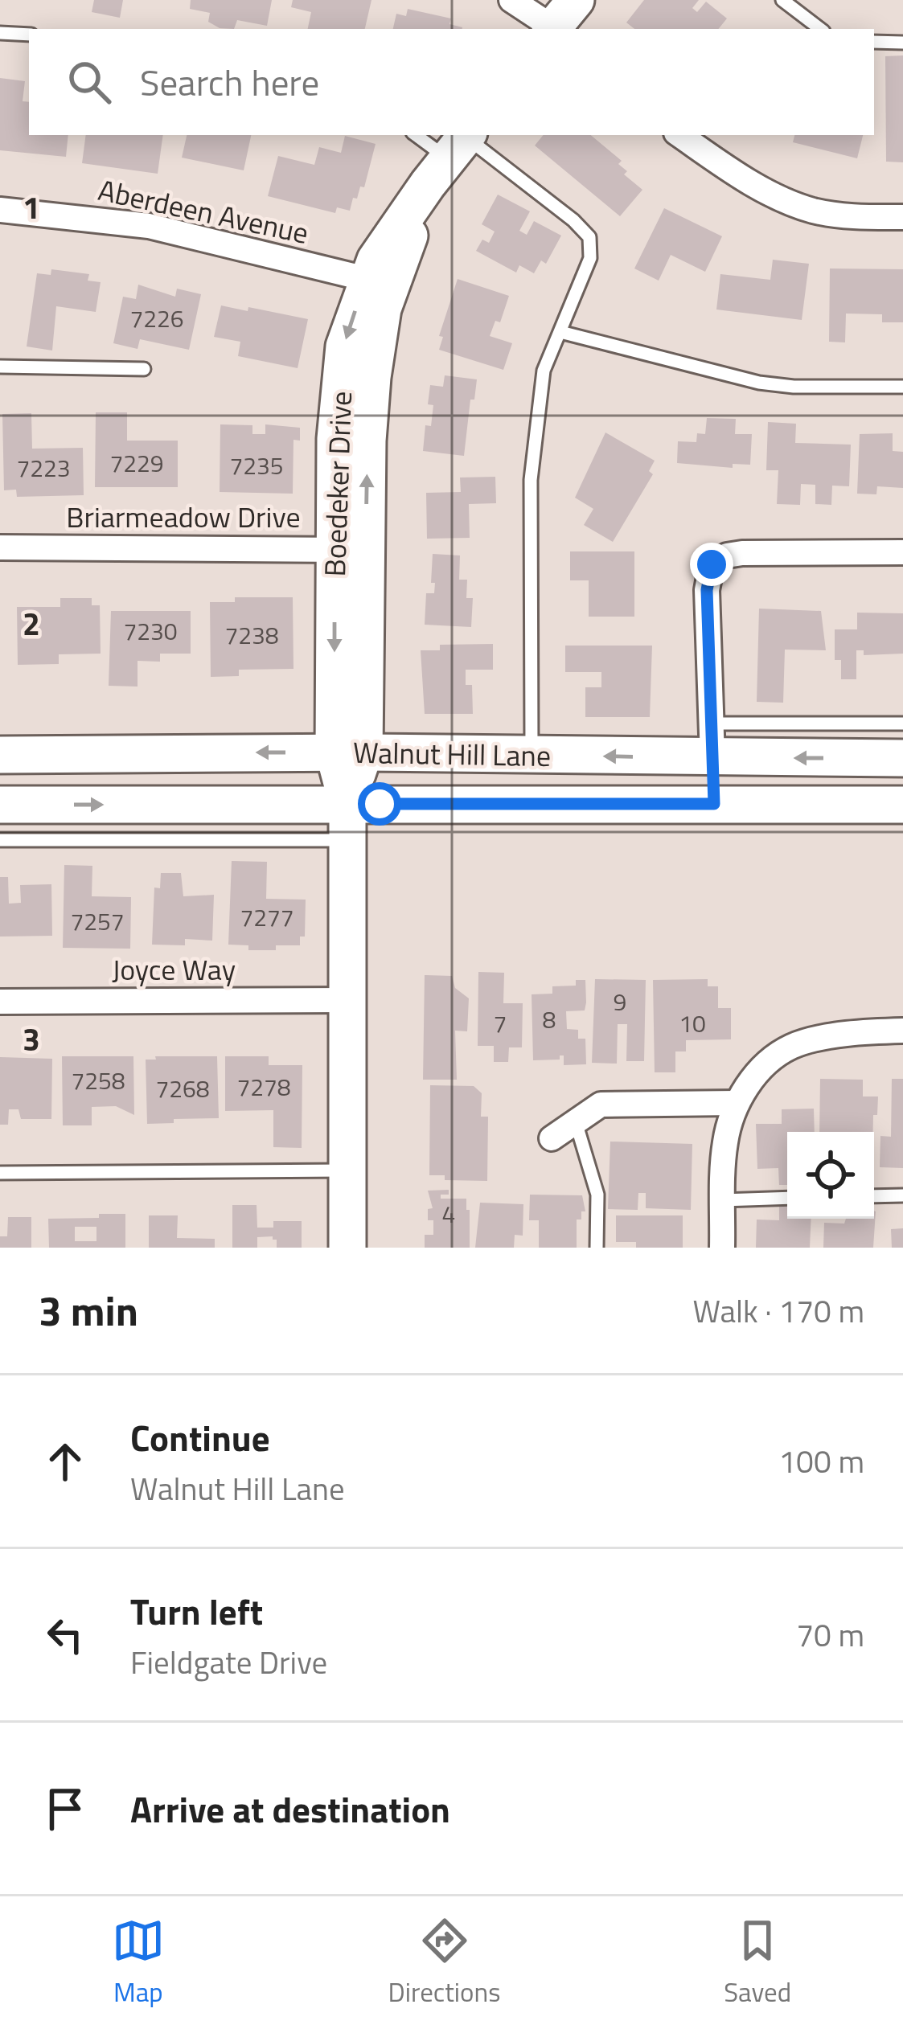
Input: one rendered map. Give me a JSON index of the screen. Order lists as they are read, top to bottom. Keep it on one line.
{"streets":{"main road":["Boedeker Drive","Walnut Hill Lane"],"street":["Aberdeen Avenue","Briarmeadow Drive","Joyce Way"]},"crossings":[["Aberdeen Avenue","Boedeker Drive"],["Boedeker Drive","Briarmeadow Drive"],["Boedeker Drive","Walnut Hill Lane"],["Boedeker Drive","Joyce Way"]],"house_numbers":["7226","7229","7235","7223","7230","7238","7277","7257","9","8","7","10","7258","7278","7268","4"],"page":{"search":"Search here","heading":["3 min","Walk · 170 m"],"list":[["Continue","Walnut Hill Lane","100 m"],["Turn left","Fieldgate Drive","70 m"],"Arrive at destination"],"nav":["Map","Directions","Saved"]},"grid":{"rows":["1","2","3"]}}
